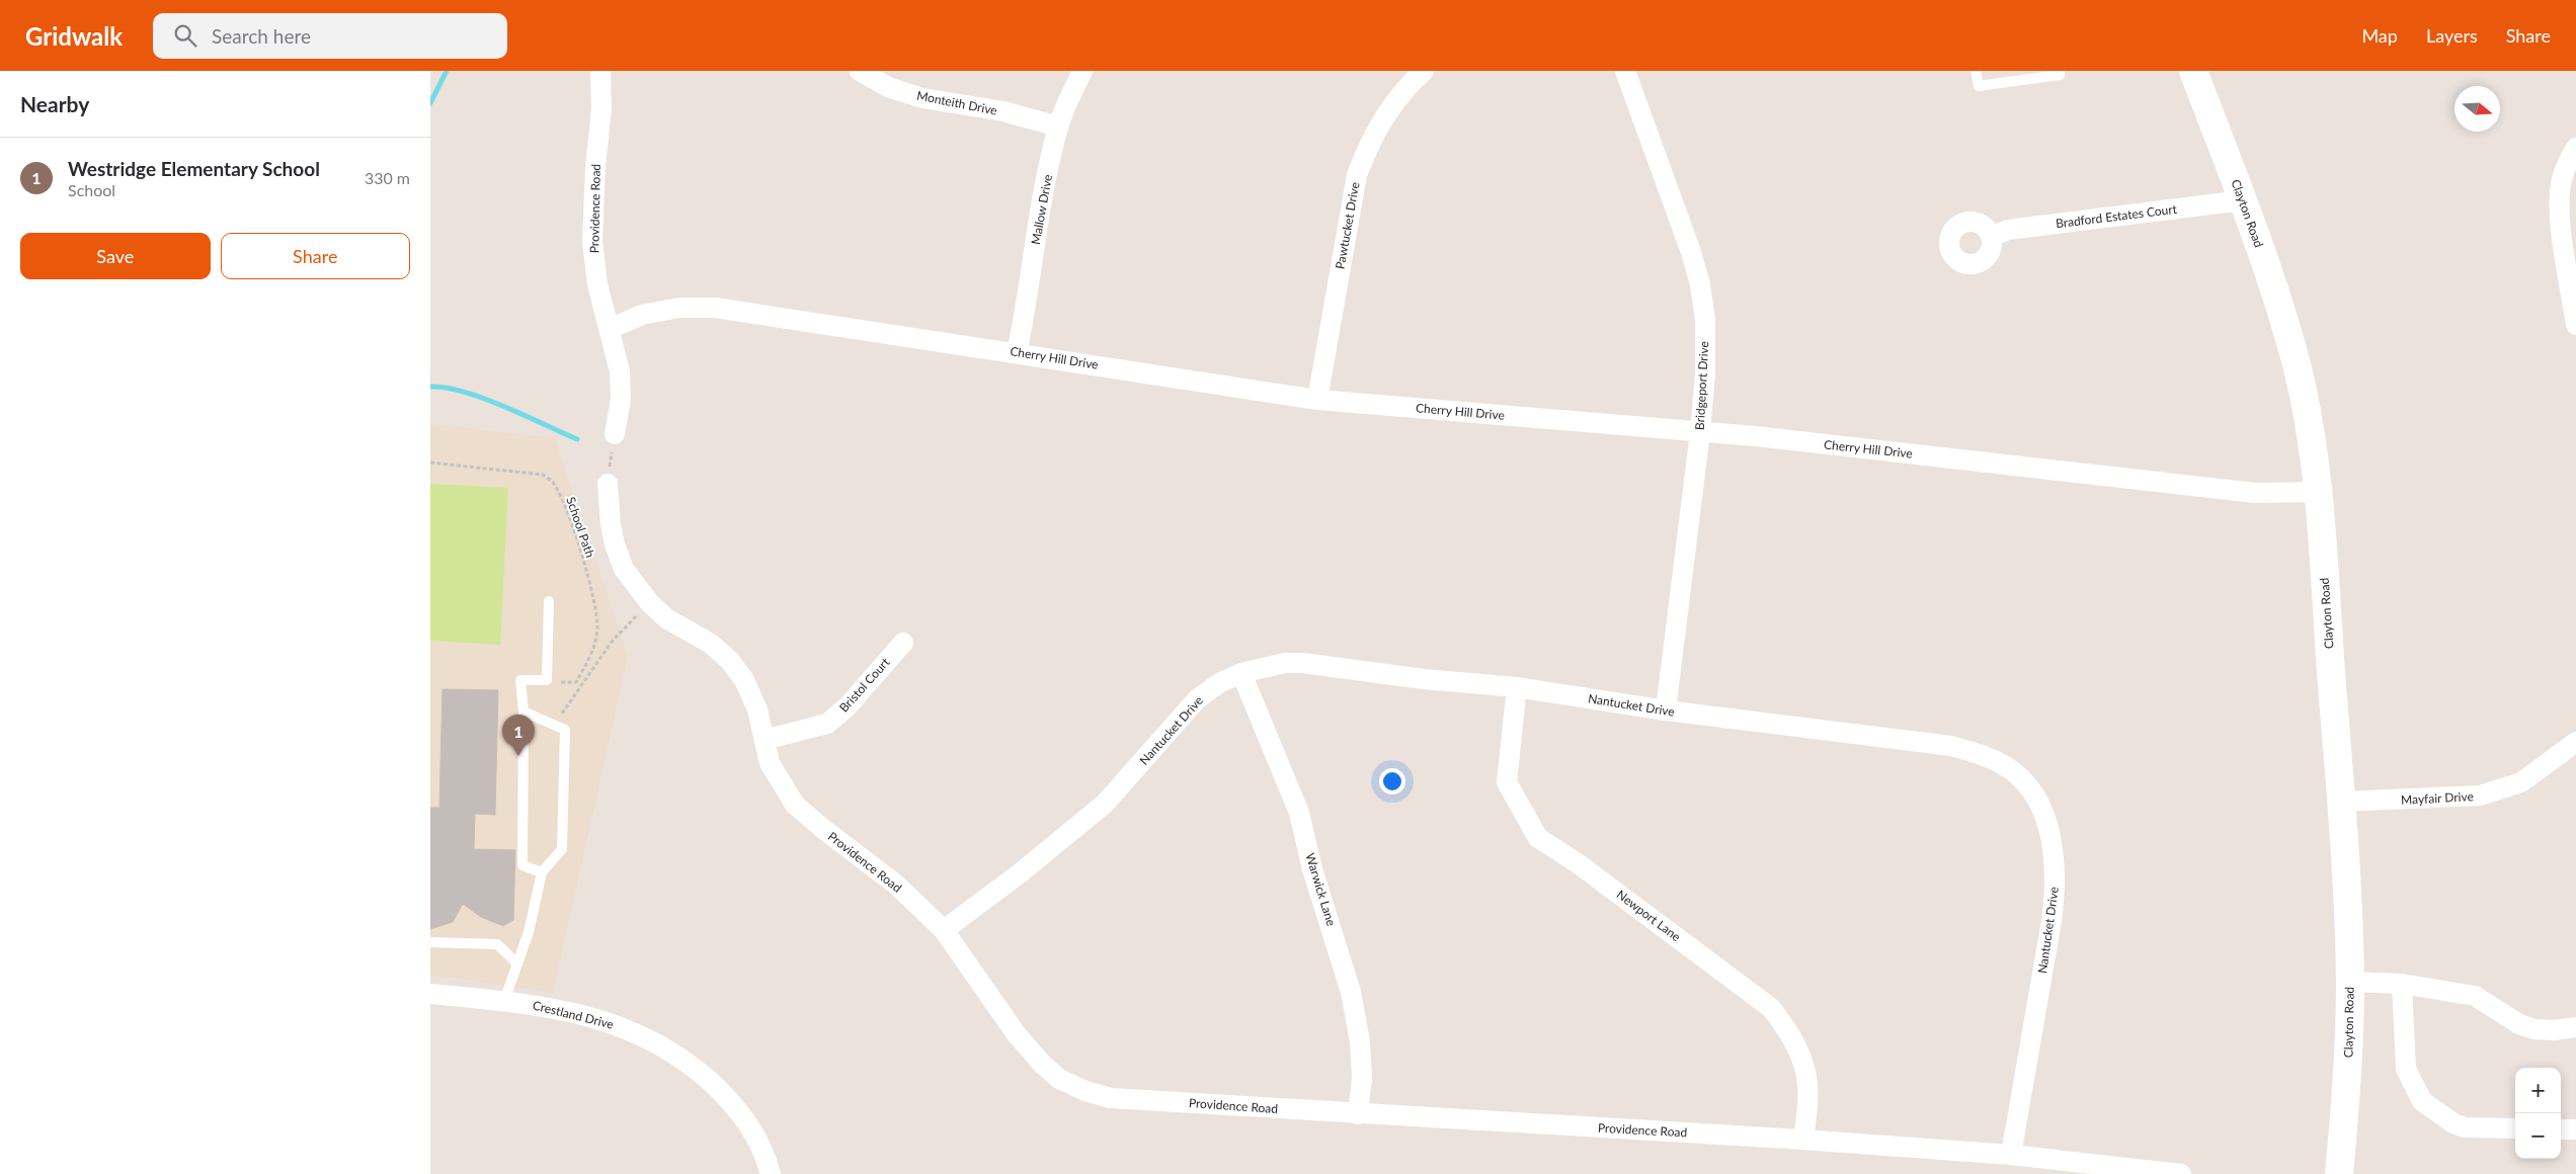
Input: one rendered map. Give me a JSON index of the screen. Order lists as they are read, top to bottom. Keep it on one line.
{"streets":{"main road":["Clayton Road"],"street":["Monteith Drive","Providence Road","Mallow Drive","Bradford Estates Court","Pawtucket Drive","Cherry Hill Drive","Bridgeport Drive","Bristol Court","Nantucket Drive","Mayfair Drive","Warwick Lane","Newport Lane","Crestland Drive"],"path":["School Path"]},"crossings":[["Monteith Drive","Mallow Drive"],["Providence Road","Cherry Hill Drive"],["Providence Road","Bristol Court"],["Providence Road","Nantucket Drive"],["Providence Road","Warwick Lane"],["Providence Road","Newport Lane"],["Mallow Drive","Cherry Hill Drive"],["Clayton Road","Bradford Estates Court"],["Clayton Road","Cherry Hill Drive"],["Clayton Road","Mayfair Drive"],["Pawtucket Drive","Cherry Hill Drive"],["Cherry Hill Drive","Bridgeport Drive"],["Bridgeport Drive","Nantucket Drive"],["Nantucket Drive","Warwick Lane"],["Nantucket Drive","Newport Lane"]],"north":"right","page":{"header":"Gridwalk","search":"Search here","nav":["Map","Layers","Share"],"heading":"Nearby","list":[{"mark":"1","name":"Westridge Elementary School","note":"School","value":"330 m"}],"buttons":["Save","Share"],"pins":"1","map_buttons":["+","−"]}}
